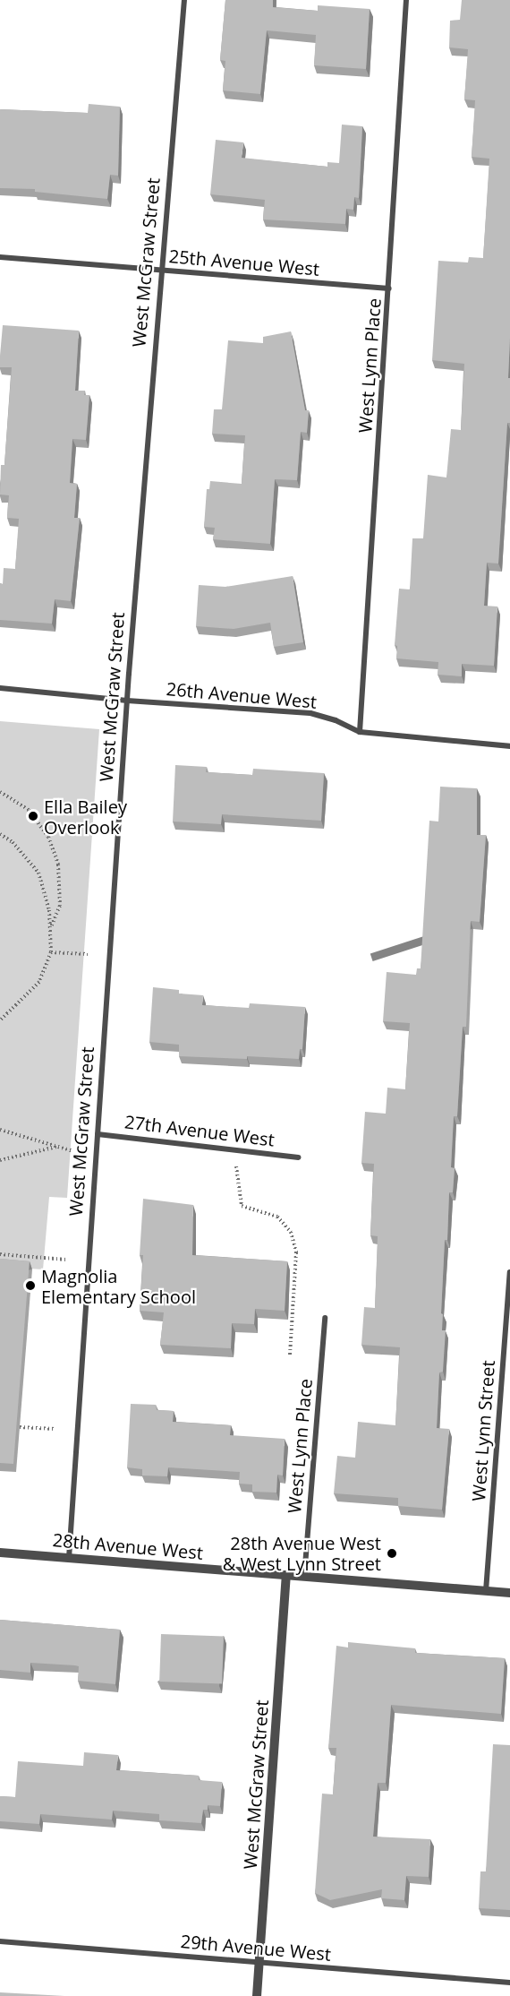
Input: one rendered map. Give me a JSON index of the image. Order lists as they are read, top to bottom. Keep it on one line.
{"streets":{"street":["West McGraw Street","25th Avenue West","West Lynn Place","26th Avenue West","27th Avenue West","West Lynn Street","28th Avenue West","29th Avenue West"]},"crossings":[["West McGraw Street","25th Avenue West"],["West McGraw Street","26th Avenue West"],["West McGraw Street","27th Avenue West"],["West McGraw Street","28th Avenue West"],["West McGraw Street","29th Avenue West"],["25th Avenue West","West Lynn Place"],["West Lynn Place","26th Avenue West"],["West Lynn Place","28th Avenue West"],["West Lynn Street","28th Avenue West"]],"places":["Ella Bailey Overlook","Magnolia Elementary School","28th Avenue West & West Lynn Street"]}
